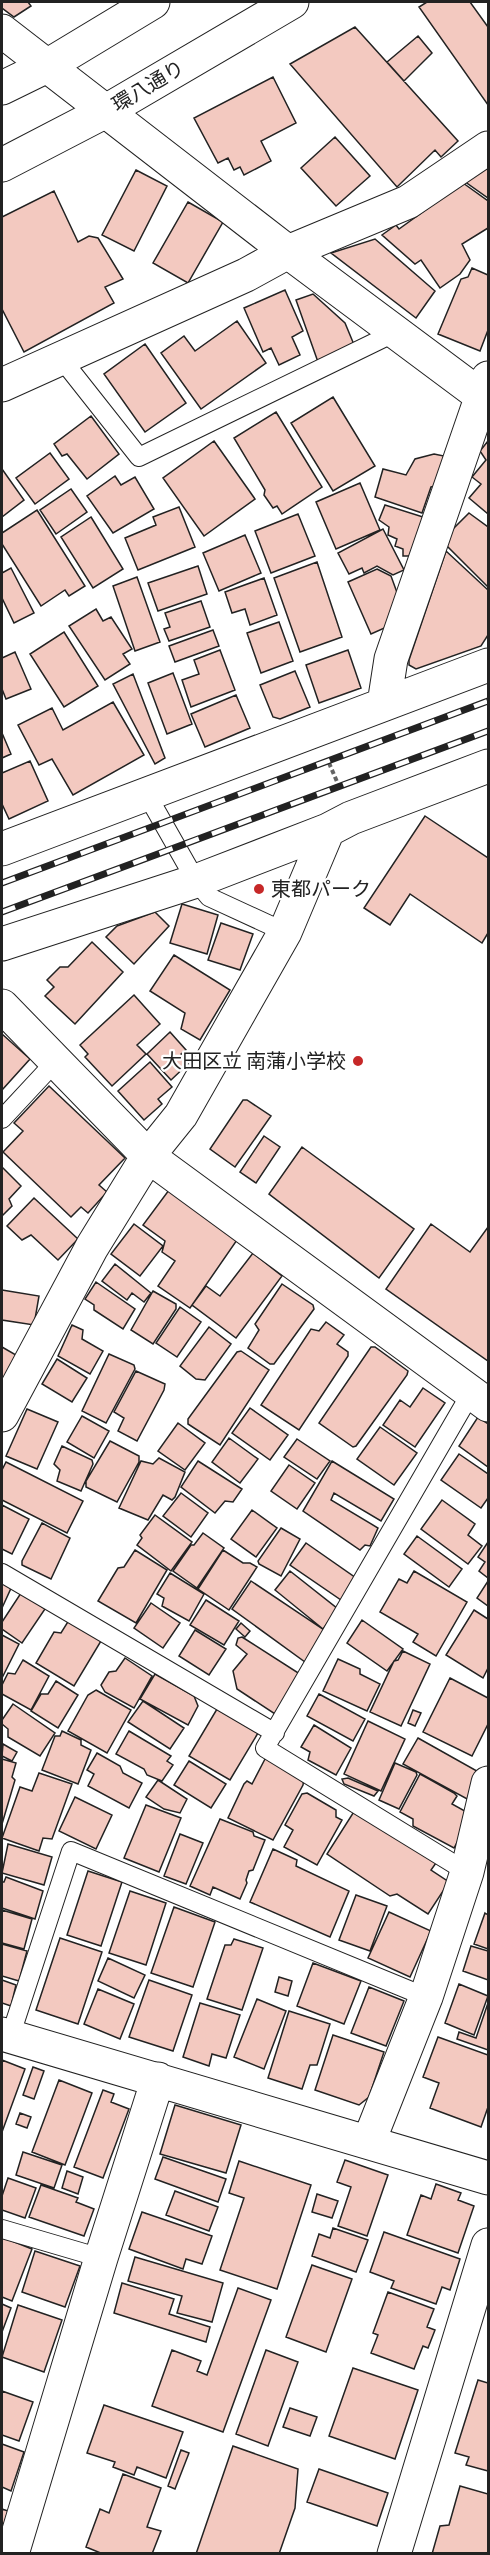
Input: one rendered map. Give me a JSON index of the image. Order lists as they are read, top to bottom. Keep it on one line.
{"streets":{"street":["環八通り"]},"places":["東都パーク","大田区立 南蒲小学校"]}
